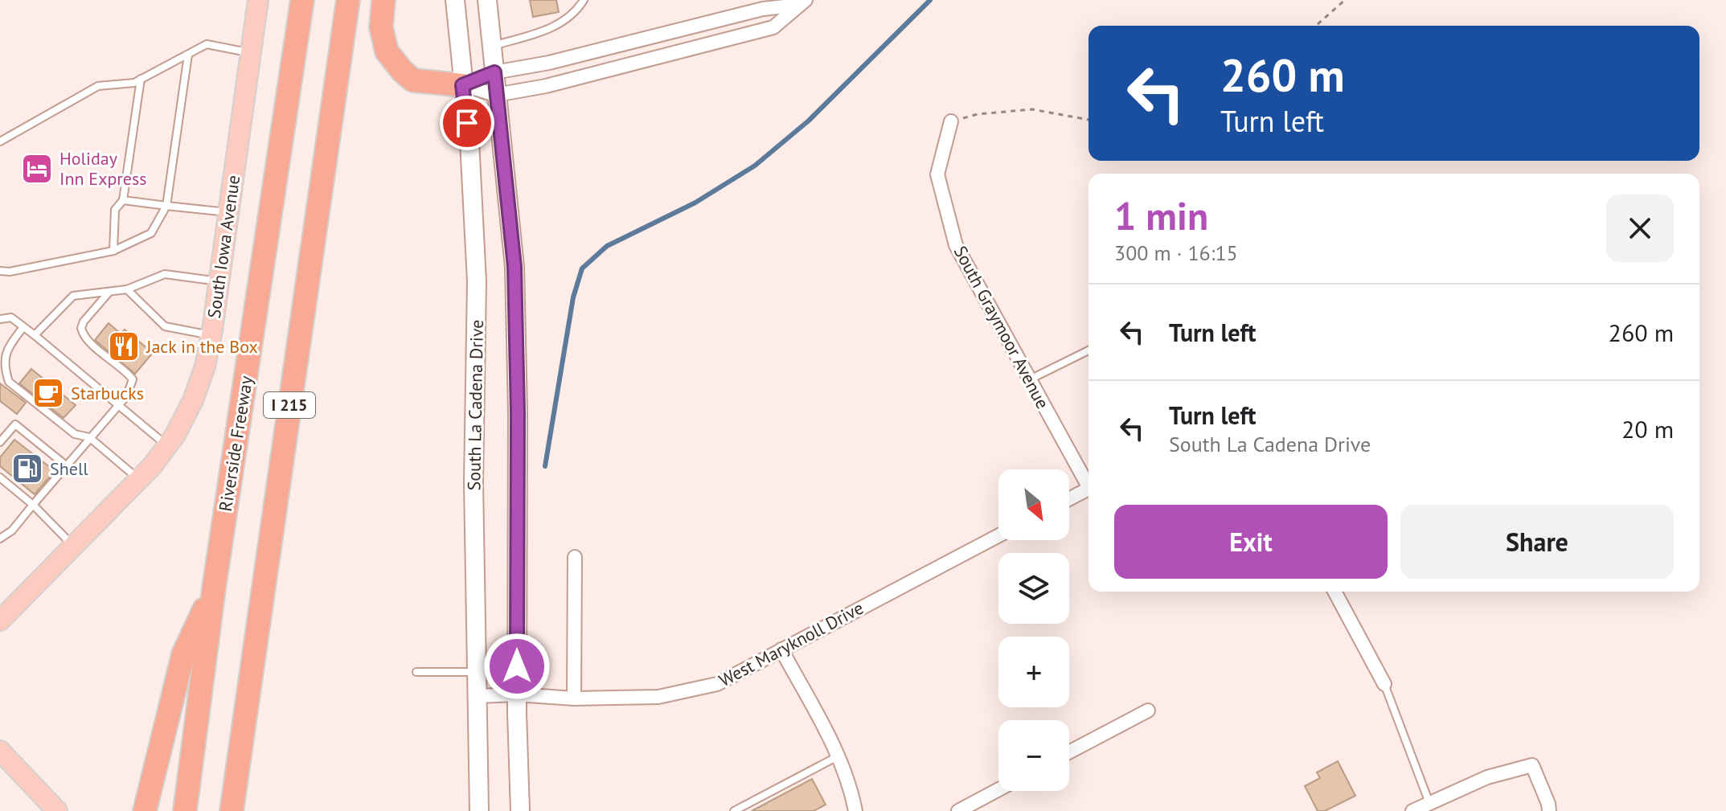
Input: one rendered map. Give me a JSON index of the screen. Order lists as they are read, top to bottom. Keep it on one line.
{"streets":{"highway":["I 215","Riverside Freeway"],"main road":["South Iowa Avenue","South La Cadena Drive"],"street":["South Graymoor Avenue","West Maryknoll Drive"]},"crossings":[["South La Cadena Drive","West Maryknoll Drive"]],"places":{"hotel":["Holiday Inn Express"],"restaurant":["Jack in the Box"],"cafe":["Starbucks"],"fuel station":["Shell"]},"north":"bottom right","page":{"turn":["260 m","Turn left"],"heading":["1 min","300 m · 16:15"],"list":[{"name":"Turn left","value":"260 m"},{"name":"Turn left","note":"South La Cadena Drive","value":"20 m"}],"map_buttons":["+","−"],"buttons":["Exit","Share"]}}
